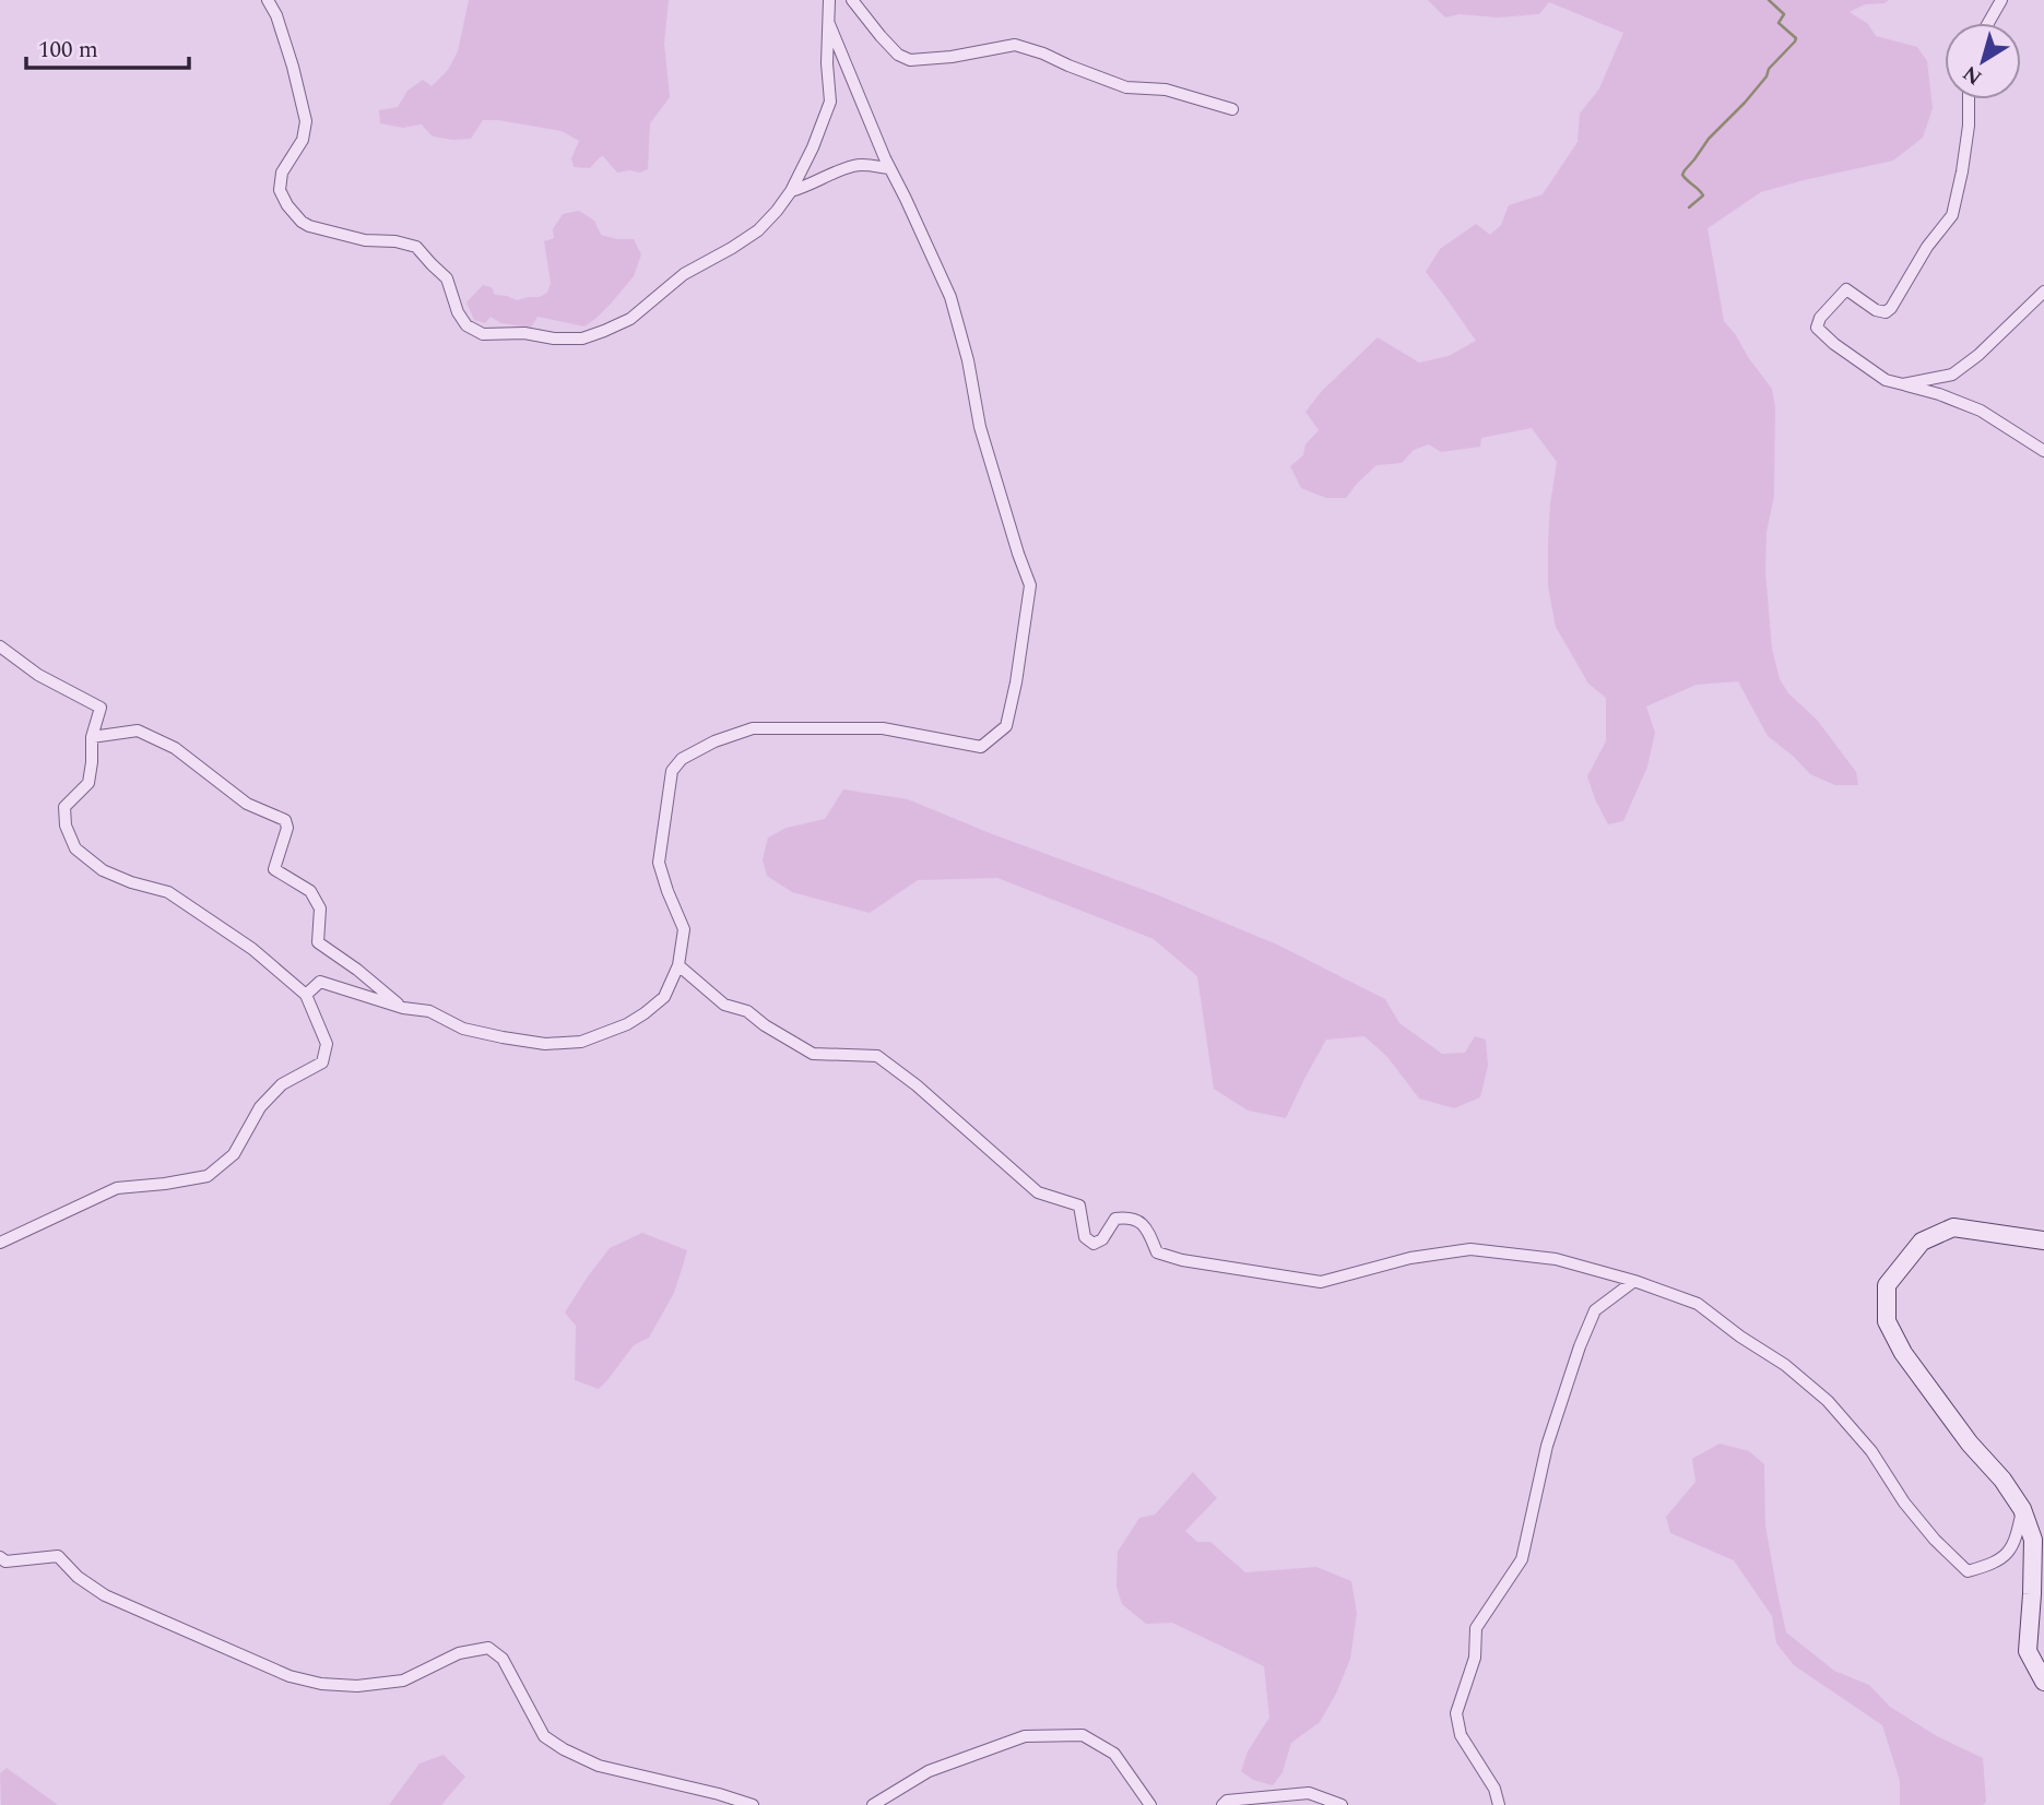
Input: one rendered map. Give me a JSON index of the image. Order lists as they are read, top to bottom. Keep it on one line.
{"scale_bar":"100 m","north":"bottom left"}
